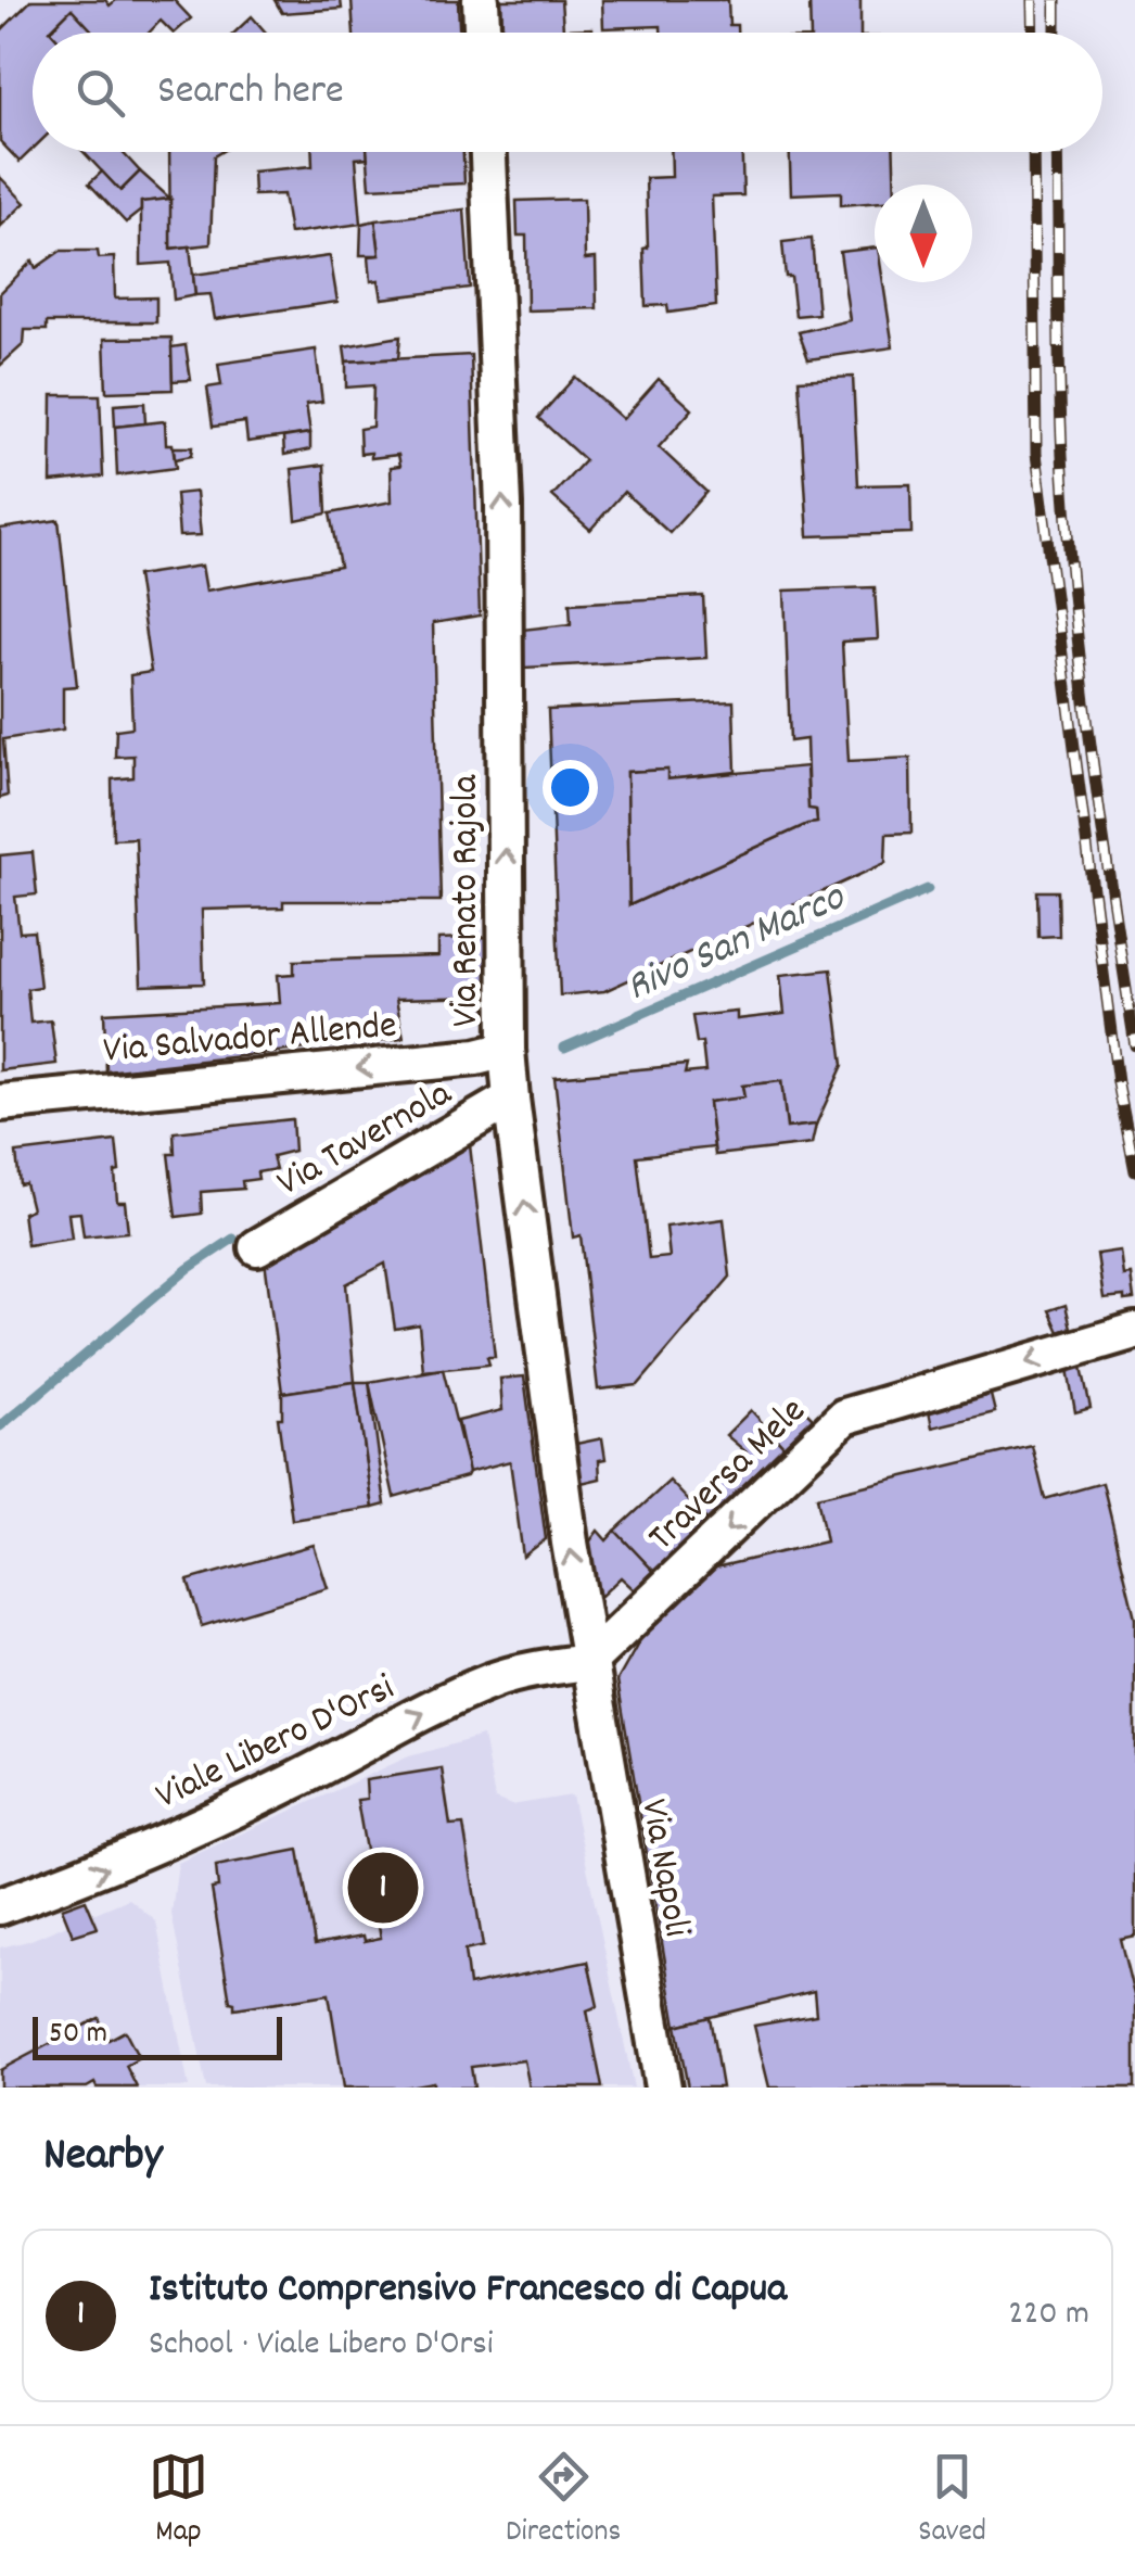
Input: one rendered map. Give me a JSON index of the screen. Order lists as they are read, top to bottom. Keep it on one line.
{"streets":{"street":["Via Renato Rajola","Via Salvador Allende","Via Tavernola","Traversa Mele","Viale Libero D'Orsi","Via Napoli"]},"crossings":[["Via Renato Rajola","Via Salvador Allende"],["Via Renato Rajola","Via Tavernola"],["Via Renato Rajola","Traversa Mele"],["Via Renato Rajola","Viale Libero D'Orsi"],["Via Renato Rajola","Via Napoli"],["Traversa Mele","Viale Libero D'Orsi"],["Traversa Mele","Via Napoli"],["Viale Libero D'Orsi","Via Napoli"]],"one_way":["Via Renato Rajola","Via Salvador Allende","Traversa Mele","Viale Libero D'Orsi"],"water":["Rivo San Marco"],"scale_bar":"50 m","north":"bottom","page":{"search":"Search here","pins":"1","scale":"50 m","heading":"Nearby","list":[{"mark":"1","name":"Istituto Comprensivo Francesco di Capua","note":"School · Viale Libero D'Orsi","value":"220 m"}],"nav":["Map","Directions","Saved"]}}
